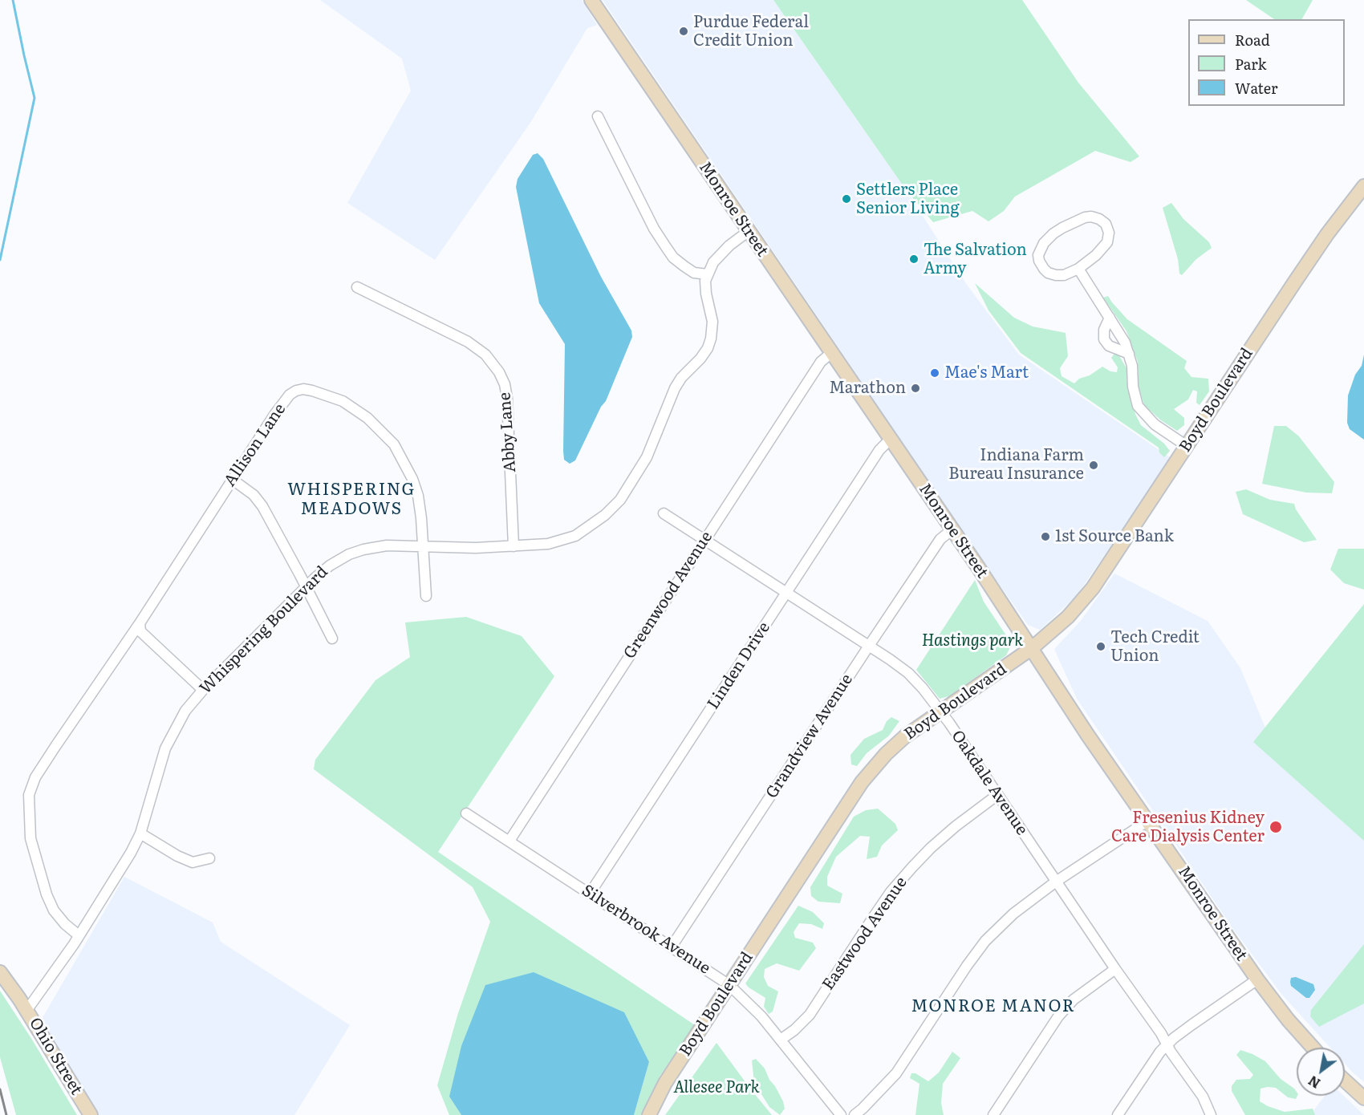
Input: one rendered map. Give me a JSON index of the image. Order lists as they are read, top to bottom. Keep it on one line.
{"streets":{"street":["Monroe Street","Boyd Boulevard","Abby Lane","Allison Lane","Greenwood Avenue","Whispering Boulevard","Linden Drive","Grandview Avenue","Oakdale Avenue","Silverbrook Avenue","Eastwood Avenue","Ohio Street"]},"crossings":[["Monroe Street","Boyd Boulevard"],["Monroe Street","Greenwood Avenue"],["Monroe Street","Linden Drive"],["Monroe Street","Grandview Avenue"],["Boyd Boulevard","Oakdale Avenue"],["Boyd Boulevard","Silverbrook Avenue"],["Abby Lane","Whispering Boulevard"],["Allison Lane","Whispering Boulevard"],["Greenwood Avenue","Oakdale Avenue"],["Greenwood Avenue","Silverbrook Avenue"],["Whispering Boulevard","Ohio Street"],["Linden Drive","Oakdale Avenue"],["Linden Drive","Silverbrook Avenue"],["Grandview Avenue","Oakdale Avenue"],["Grandview Avenue","Silverbrook Avenue"],["Oakdale Avenue","Eastwood Avenue"],["Silverbrook Avenue","Eastwood Avenue"]],"districts":["WHISPERING MEADOWS","MONROE MANOR"],"parks":["Hastings park","Allesee Park"],"places":["Purdue Federal Credit Union","Settlers Place Senior Living","The Salvation Army","Mae's Mart","Marathon","Indiana Farm Bureau Insurance","1st Source Bank","Tech Credit Union","Fresenius Kidney Care Dialysis Center"],"legend":["Road","Park","Water"],"north":"bottom left"}
